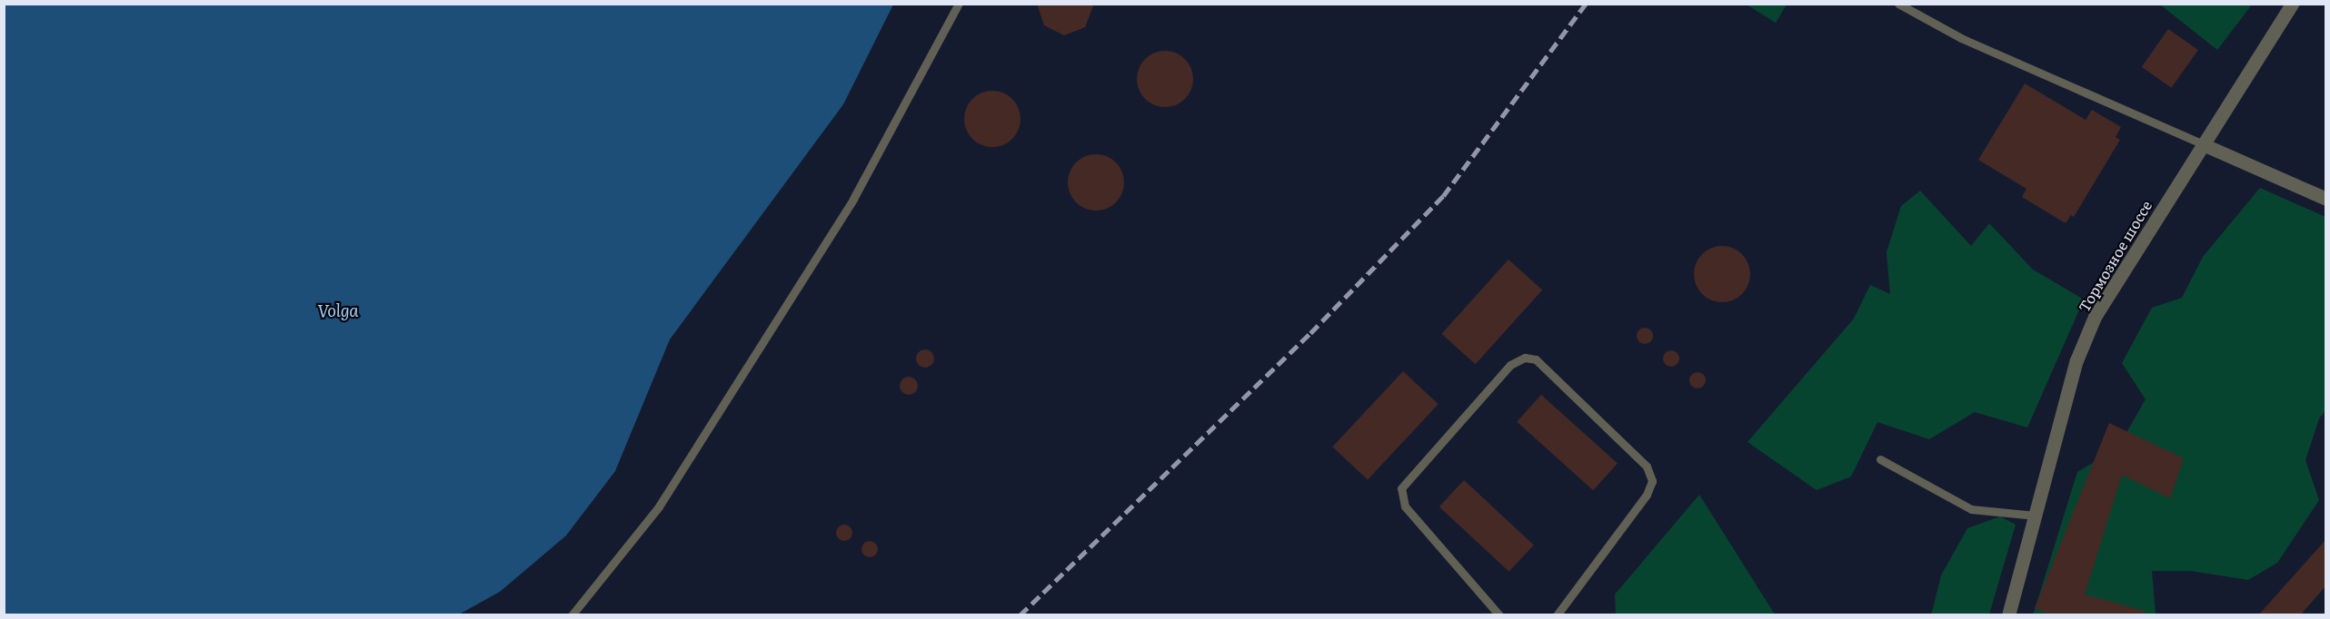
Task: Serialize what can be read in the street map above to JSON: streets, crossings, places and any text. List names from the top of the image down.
{
  "streets": {
    "street": ["Тормозное шоссе"]
  },
  "water": ["Volga"]
}
